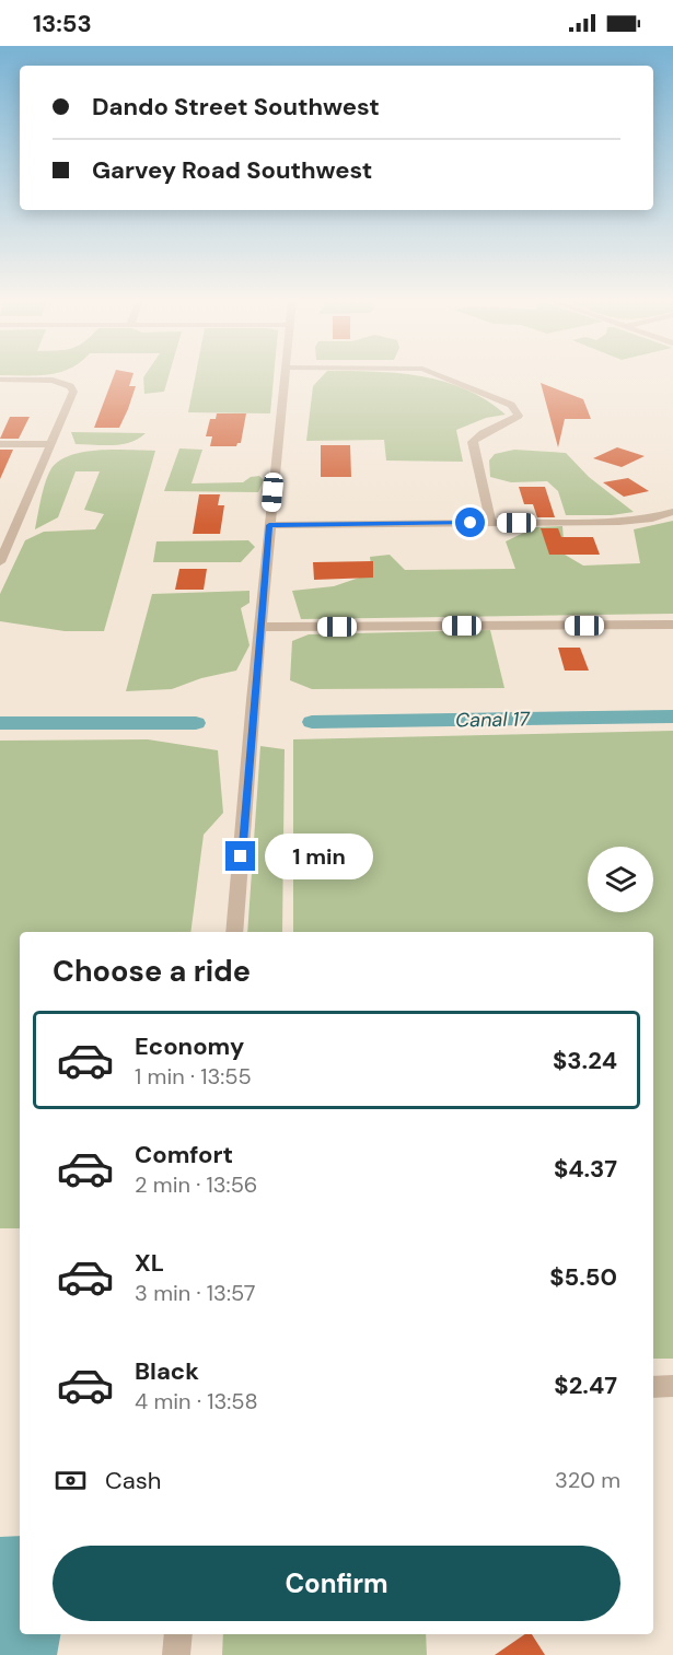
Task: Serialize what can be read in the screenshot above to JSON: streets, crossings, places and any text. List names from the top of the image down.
{
  "water": ["Canal 17"],
  "page": {
    "status": "13:53",
    "banner": ["Dando Street Southwest", "Garvey Road Southwest"],
    "bubble": "1 min",
    "heading": "Choose a ride",
    "list": [
      {
        "name": "Economy",
        "note": "1 min · 13:55",
        "value": "$3.24"
      },
      {
        "name": "Comfort",
        "note": "2 min · 13:56",
        "value": "$4.37"
      },
      {
        "name": "XL",
        "note": "3 min · 13:57",
        "value": "$5.50"
      },
      {
        "name": "Black",
        "note": "4 min · 13:58",
        "value": "$2.47"
      }
    ],
    "pay": ["Cash", "320 m"],
    "buttons": "Confirm"
  }
}
